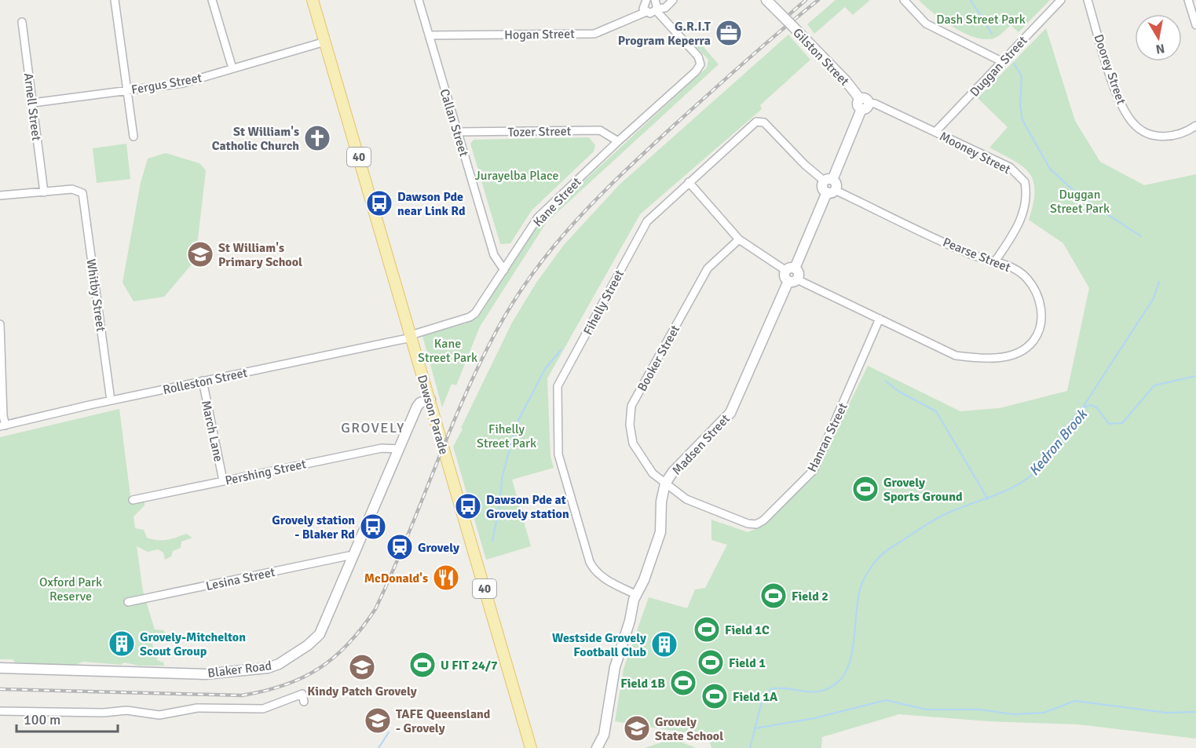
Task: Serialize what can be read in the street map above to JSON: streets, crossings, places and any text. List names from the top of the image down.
{
  "streets": {
    "main road": ["40", "Dawson Parade"],
    "street": [
      "Hogan Street",
      "Gilston Street",
      "Duggan Street",
      "Doorey Street",
      "Fergus Street",
      "Arnell Street",
      "Callan Street",
      "Tozer Street",
      "Mooney Street",
      "Kane Street",
      "Pearse Street",
      "Whitby Street",
      "Fihelly Street",
      "Booker Street",
      "Rolleston Street",
      "March Lane",
      "Hanran Street",
      "Madsen Street",
      "Pershing Street",
      "Lesina Street",
      "Blaker Road"
    ]
  },
  "crossings": [
    ["Hogan Street", "Callan Street"],
    ["Hogan Street", "Kane Street"],
    ["Gilston Street", "Mooney Street"],
    ["Duggan Street", "Mooney Street"],
    ["Fergus Street", "Arnell Street"],
    ["Fergus Street", "Dawson Parade"],
    ["Arnell Street", "Whitby Street"],
    ["Callan Street", "Tozer Street"],
    ["Callan Street", "Kane Street"],
    ["Tozer Street", "Kane Street"],
    ["Mooney Street", "Pearse Street"],
    ["Kane Street", "Rolleston Street"],
    ["Kane Street", "Dawson Parade"],
    ["Pearse Street", "Hanran Street"],
    ["Pearse Street", "Madsen Street"],
    ["Whitby Street", "Rolleston Street"],
    ["Fihelly Street", "Madsen Street"],
    ["Booker Street", "Hanran Street"],
    ["Booker Street", "Madsen Street"],
    ["Rolleston Street", "Dawson Parade"],
    ["Rolleston Street", "March Lane"],
    ["Dawson Parade", "Blaker Road"],
    ["March Lane", "Pershing Street"],
    ["Hanran Street", "Madsen Street"],
    ["Pershing Street", "Blaker Road"],
    ["Lesina Street", "Blaker Road"]
  ],
  "districts": ["GROVELY"],
  "water": ["Kedron Brook"],
  "parks": [
    "Dash Street Park",
    "Jurayelba Place",
    "Duggan Street Park",
    "Kane Street Park",
    "Fihelly Street Park",
    "Oxford Park Reserve"
  ],
  "places": {
    "office": ["G.R.I.T Program Keperra"],
    "church": ["St William's Catholic Church"],
    "bus stop": ["Dawson Pde near Link Rd", "Dawson Pde at Grovely station", "Grovely station - Blaker Rd"],
    "school or university": [
      "St William's Primary School",
      "Kindy Patch Grovely",
      "TAFE Queensland - Grovely",
      "Grovely State School"
    ],
    "sports": [
      "Grovely Sports Ground",
      "Field 2",
      "Field 1C",
      "Field 1",
      "U FIT 24/7",
      "Field 1B",
      "Field 1A"
    ],
    "station": ["Grovely"],
    "restaurant": ["McDonald's"],
    "building": ["Grovely-Mitchelton Scout Group", "Westside Grovely Football Club"]
  },
  "scale_bar": "100 m",
  "north": "bottom"
}
